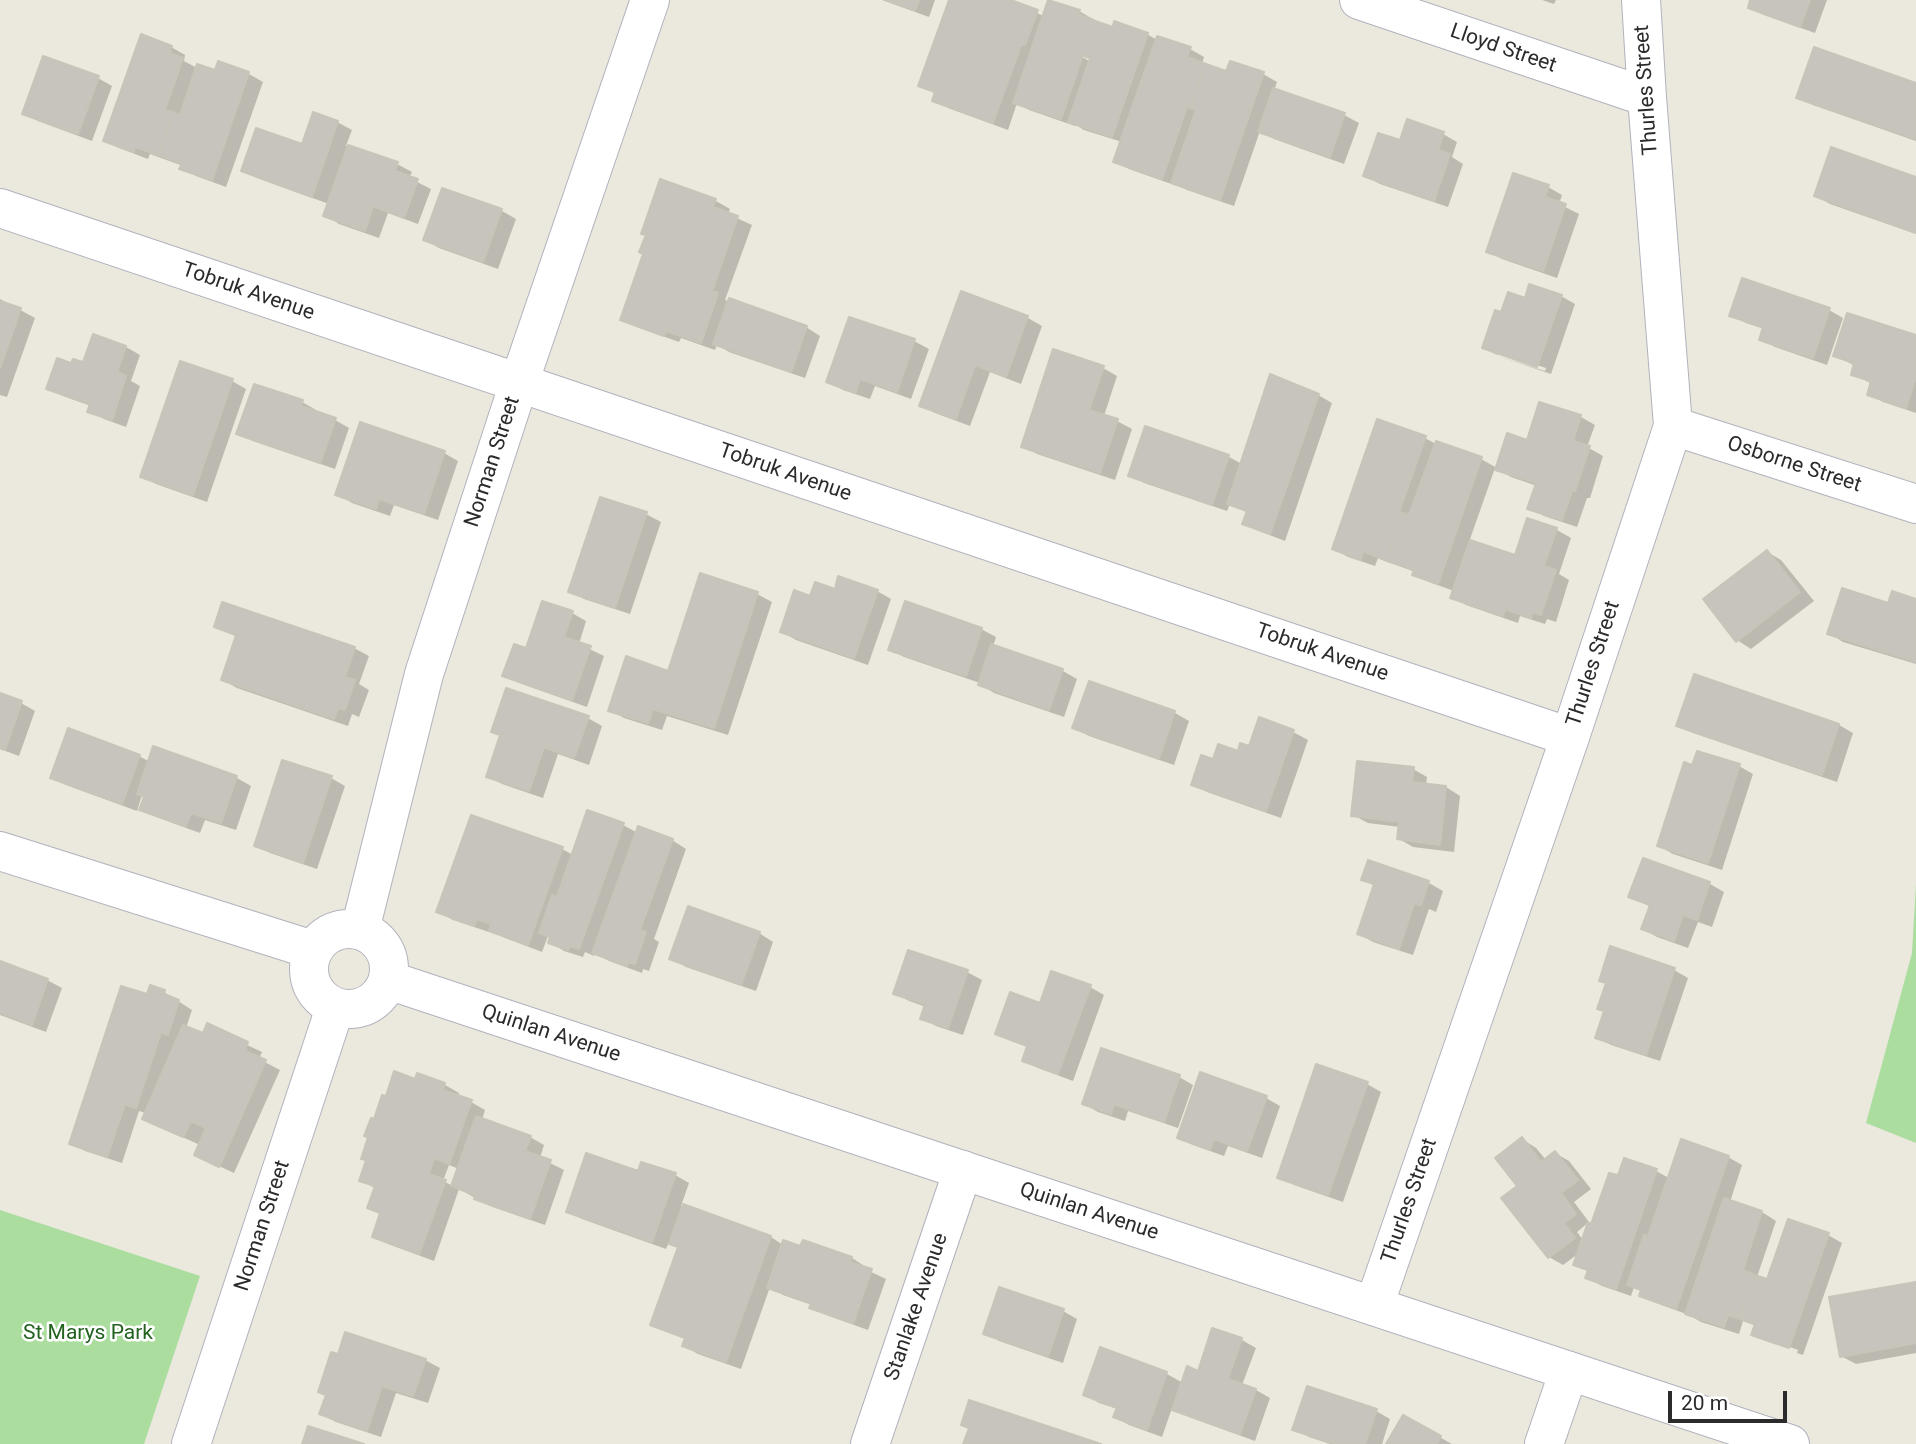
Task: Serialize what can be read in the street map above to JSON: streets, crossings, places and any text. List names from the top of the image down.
{
  "streets": {
    "street": [
      "Lloyd Street",
      "Thurles Street",
      "Tobruk Avenue",
      "Norman Street",
      "Osborne Street",
      "Quinlan Avenue",
      "Stanlake Avenue"
    ]
  },
  "crossings": [
    ["Lloyd Street", "Thurles Street"],
    ["Thurles Street", "Tobruk Avenue"],
    ["Thurles Street", "Osborne Street"],
    ["Thurles Street", "Quinlan Avenue"],
    ["Tobruk Avenue", "Norman Street"],
    ["Norman Street", "Quinlan Avenue"],
    ["Quinlan Avenue", "Stanlake Avenue"]
  ],
  "parks": ["St Marys Park"],
  "scale_bar": "20 m"
}
